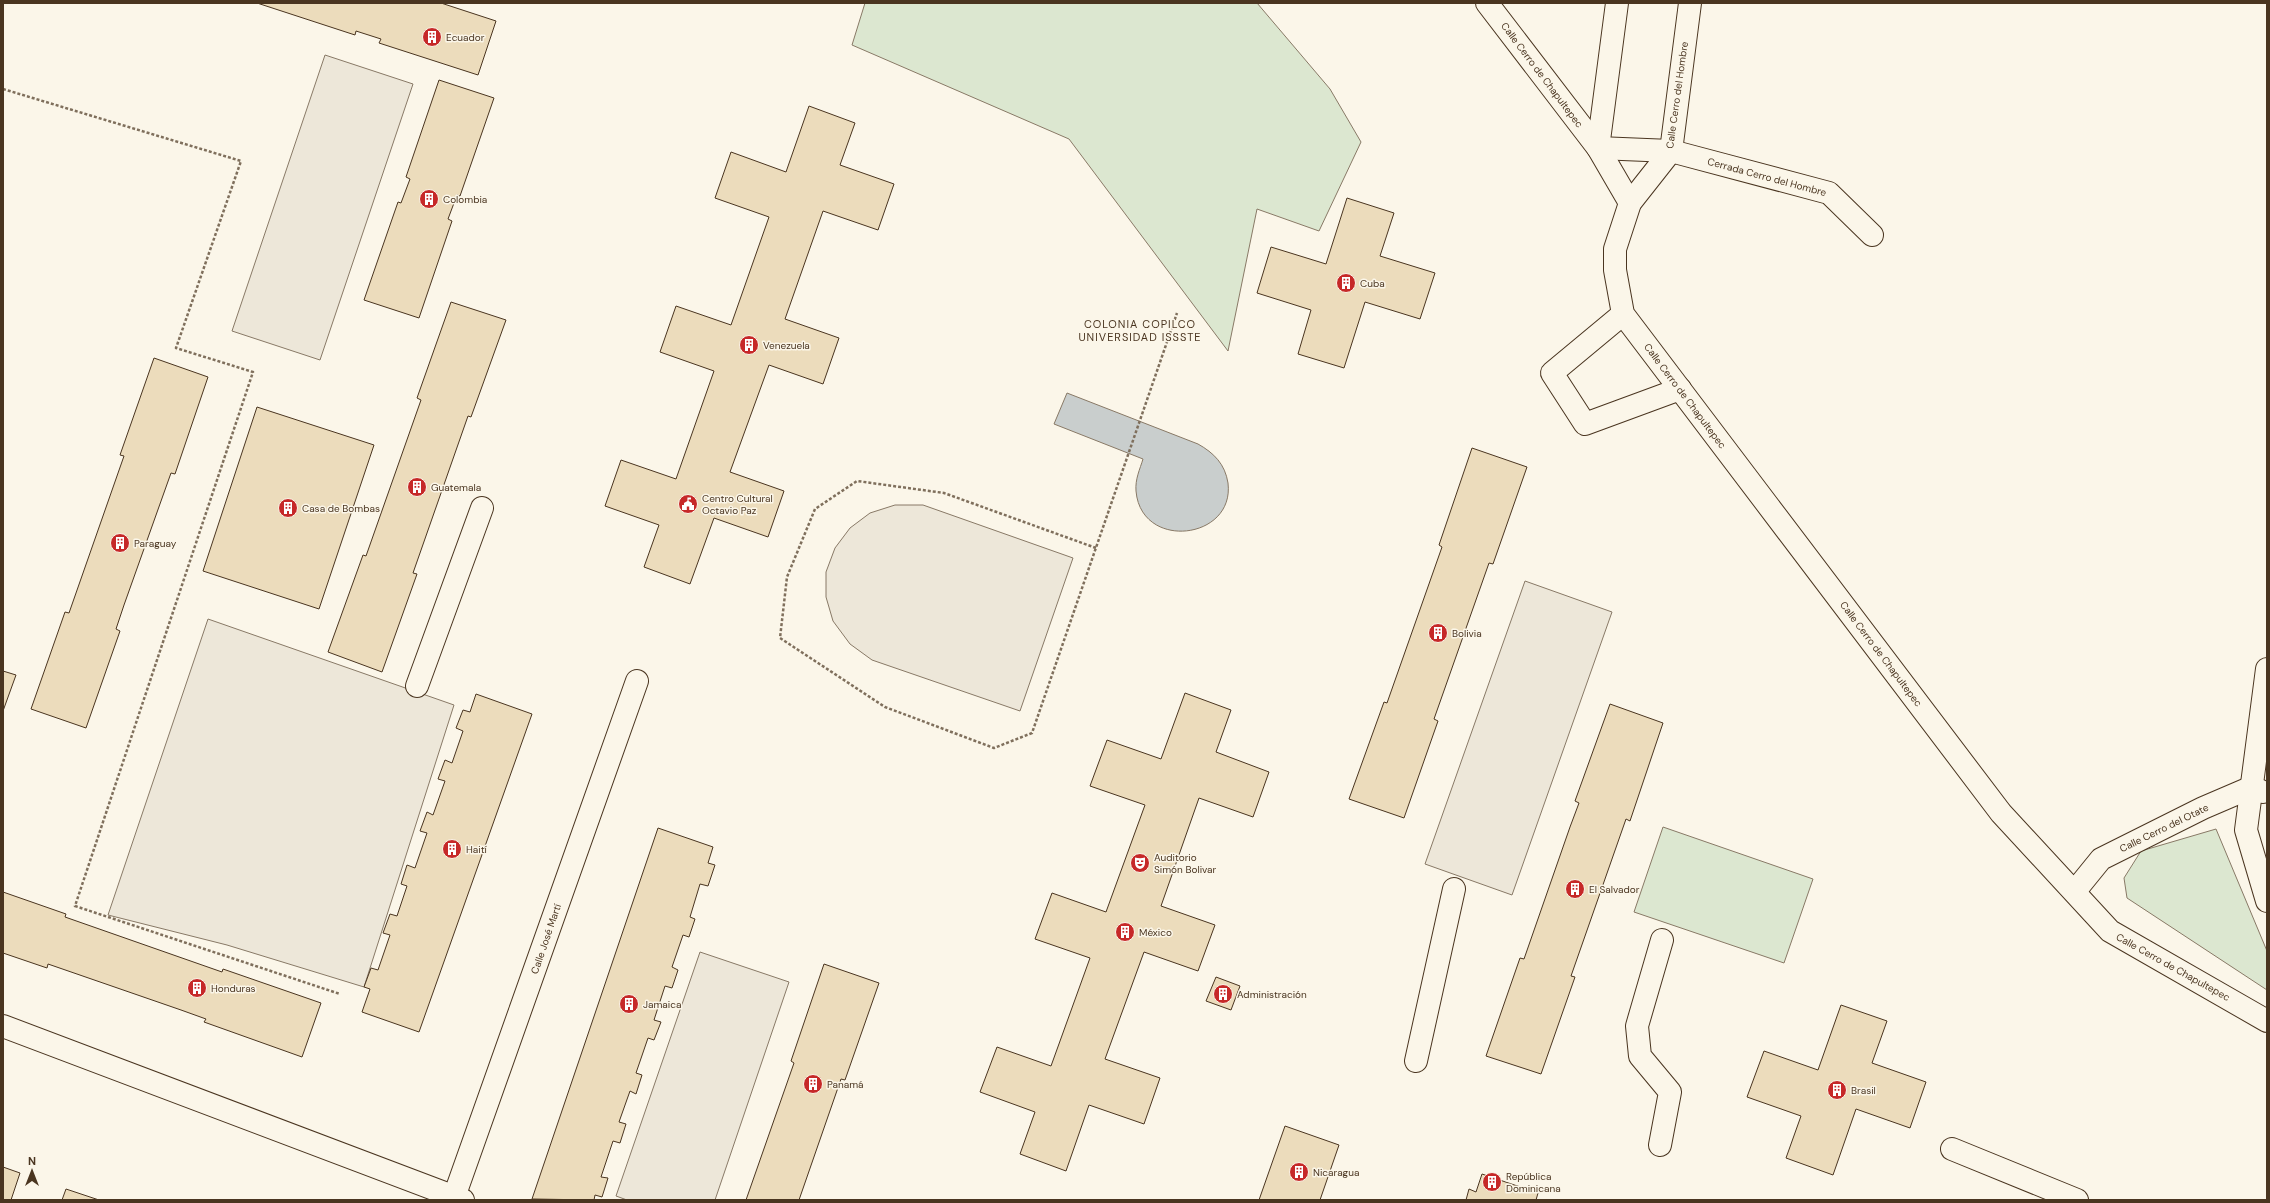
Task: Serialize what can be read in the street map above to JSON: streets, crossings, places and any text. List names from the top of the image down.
{
  "streets": {
    "street": [
      "Calle Cerro de Chapultepec",
      "Calle Cerro del Hombre",
      "Cerrada Cerro del Hombre",
      "Calle Cerro del Otate",
      "Calle José Martí"
    ]
  },
  "crossings": [
    ["Calle Cerro de Chapultepec", "Calle Cerro del Hombre"],
    ["Calle Cerro de Chapultepec", "Cerrada Cerro del Hombre"],
    ["Calle Cerro de Chapultepec", "Calle Cerro del Otate"],
    ["Calle Cerro del Hombre", "Cerrada Cerro del Hombre"]
  ],
  "districts": ["COLONIA COPILCO UNIVERSIDAD ISSSTE"],
  "places": {
    "building": [
      "Ecuador",
      "Colombia",
      "Cuba",
      "Venezuela",
      "Guatemala",
      "Casa de Bombas",
      "Paraguay",
      "Bolivia",
      "Haití",
      "El Salvador",
      "México",
      "Honduras",
      "Administración",
      "Jamaica",
      "Panamá",
      "Brasil",
      "Nicaragua",
      "República Dominicana"
    ],
    "public building": ["Centro Cultural Octavio Paz"],
    "theatre": ["Auditorio Simón Bolivar"]
  },
  "north": "top"
}
